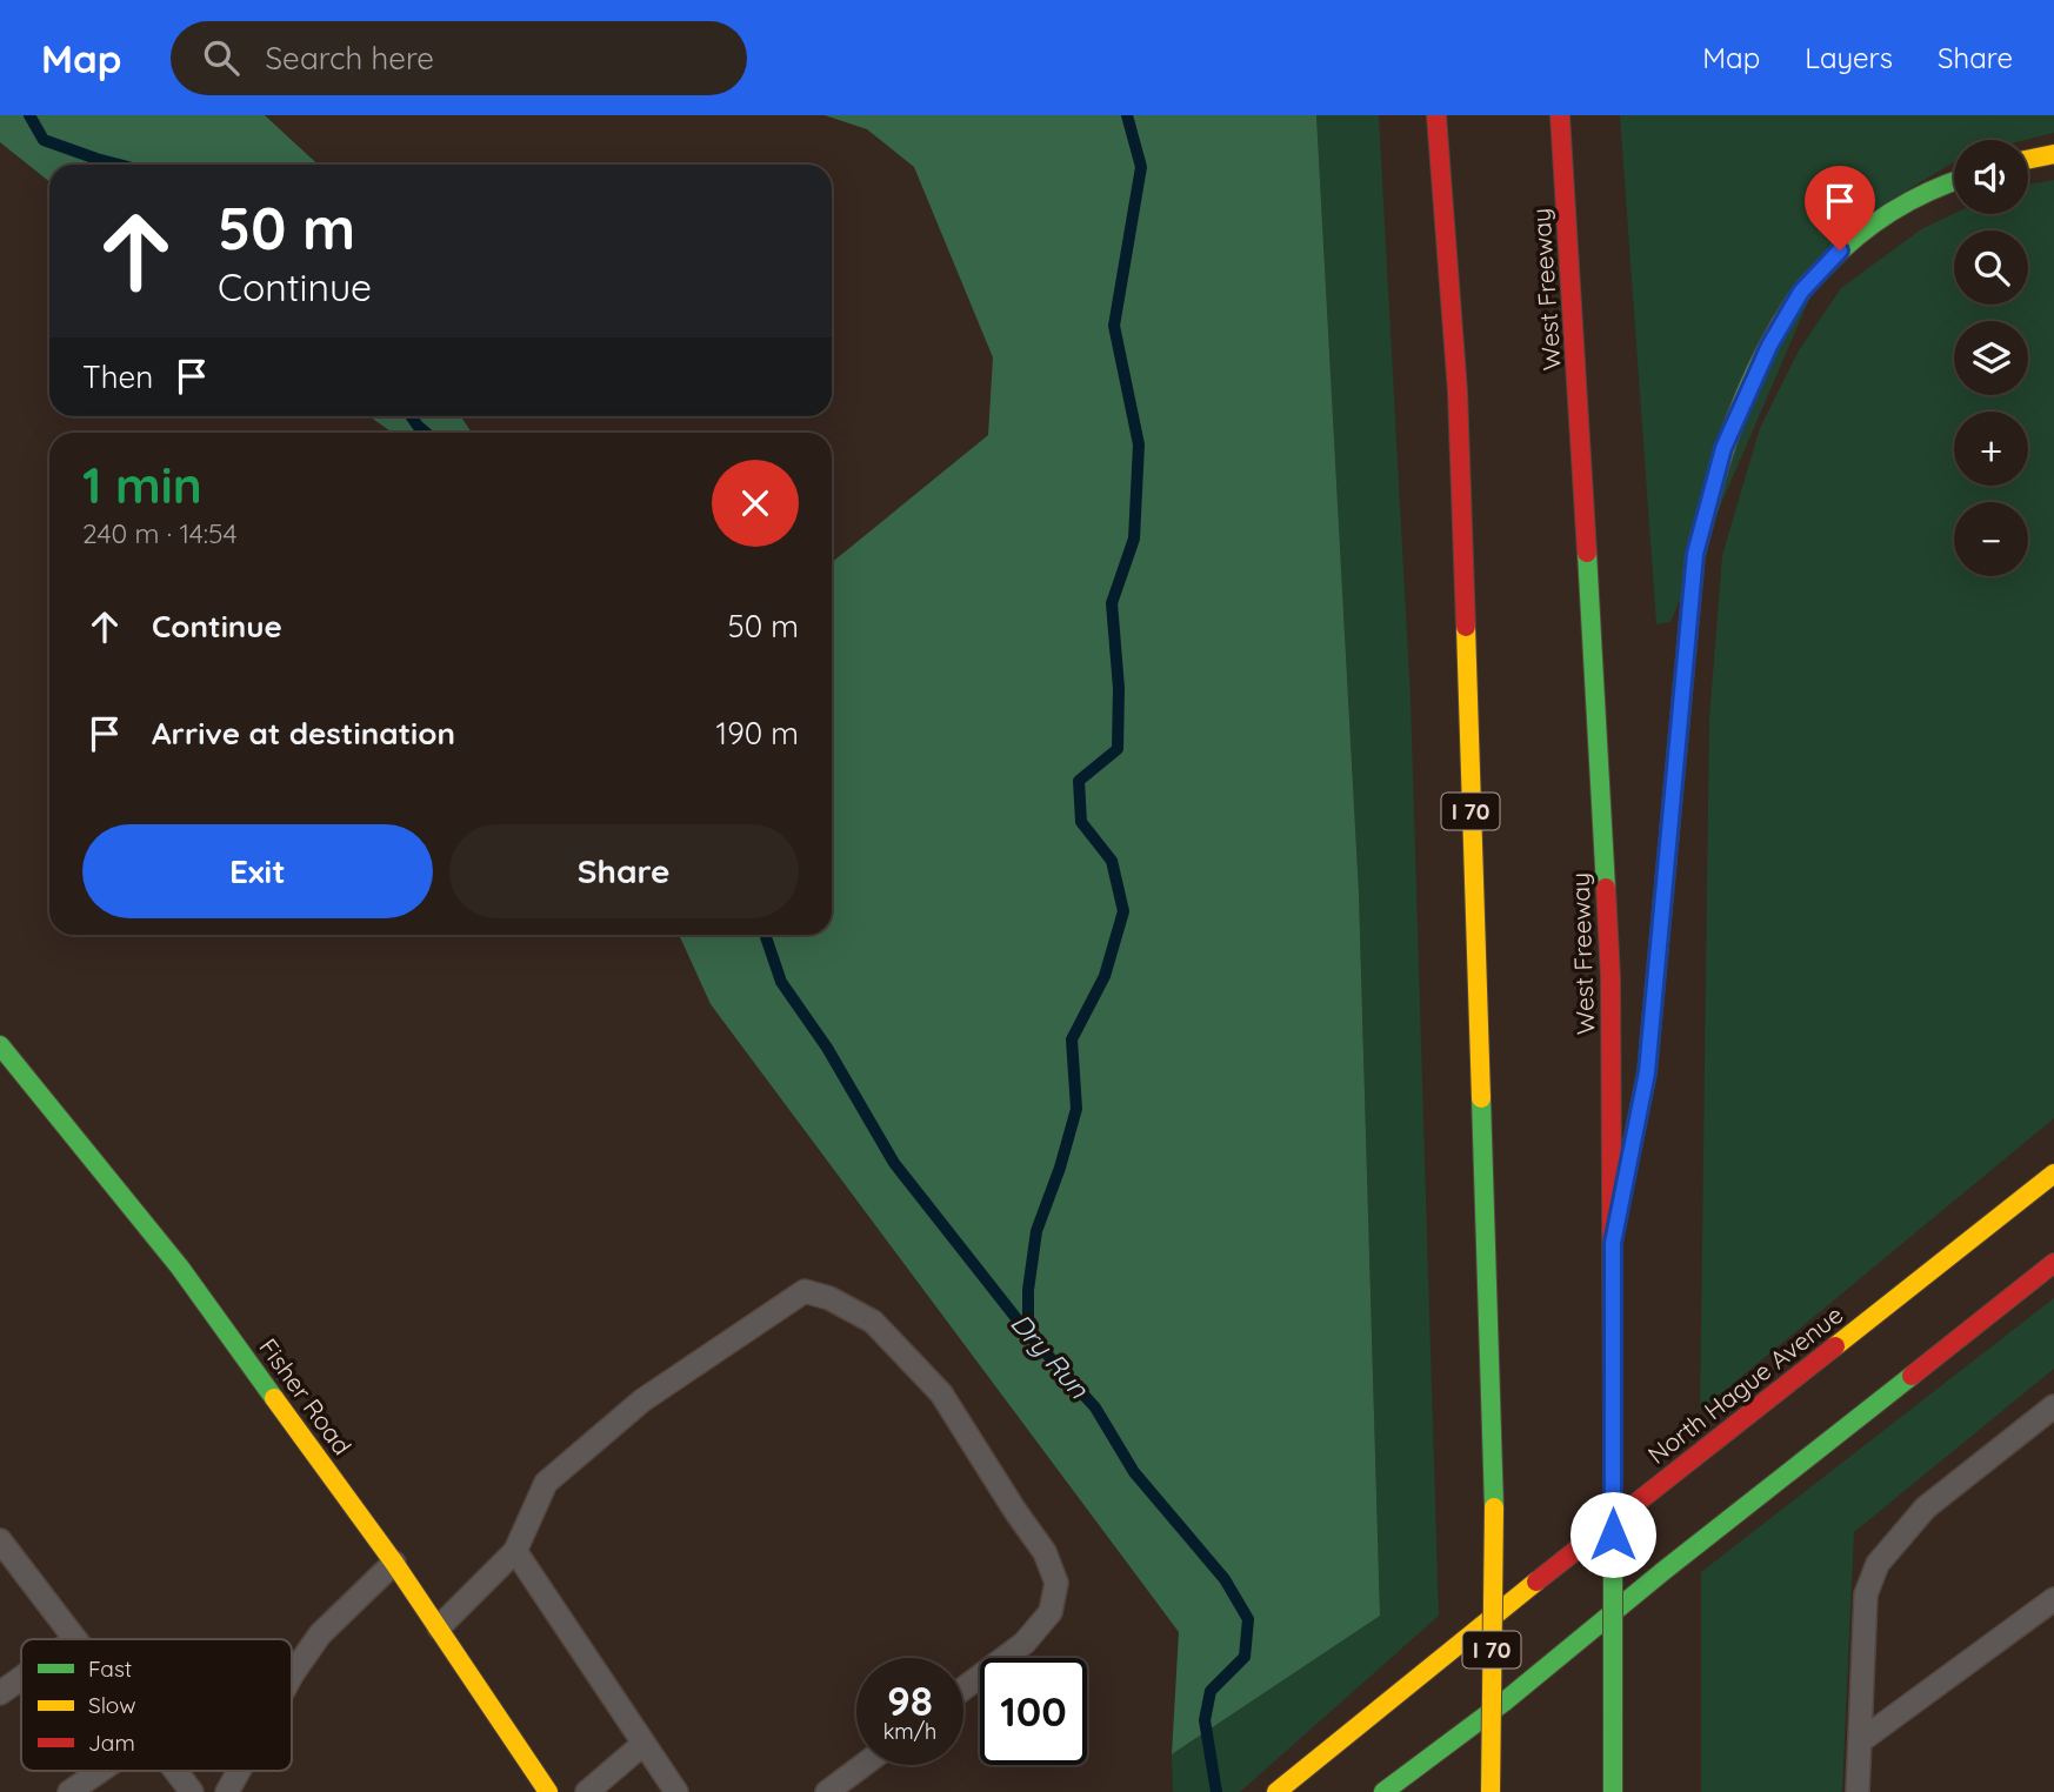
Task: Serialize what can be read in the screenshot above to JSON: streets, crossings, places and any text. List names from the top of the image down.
{
  "streets": {
    "main road": [
      "West Freeway",
      "I 70",
      "North Hague Avenue",
      "Fisher Road"
    ]
  },
  "water": ["Dry Run"],
  "legend": ["Fast", "Slow", "Jam"],
  "page": {
    "header": "Map",
    "search": "Search here",
    "nav": ["Map", "Layers", "Share"],
    "map_buttons": ["+", "−"],
    "turn": ["50 m", "Continue"],
    "then": "Then",
    "heading": ["1 min", "240 m · 14:54"],
    "list": [
      {
        "name": "Continue",
        "value": "50 m"
      },
      {
        "name": "Arrive at destination",
        "value": "190 m"
      }
    ],
    "buttons": ["Exit", "Share"],
    "speed": "98 km/h",
    "limit": "100"
  }
}
